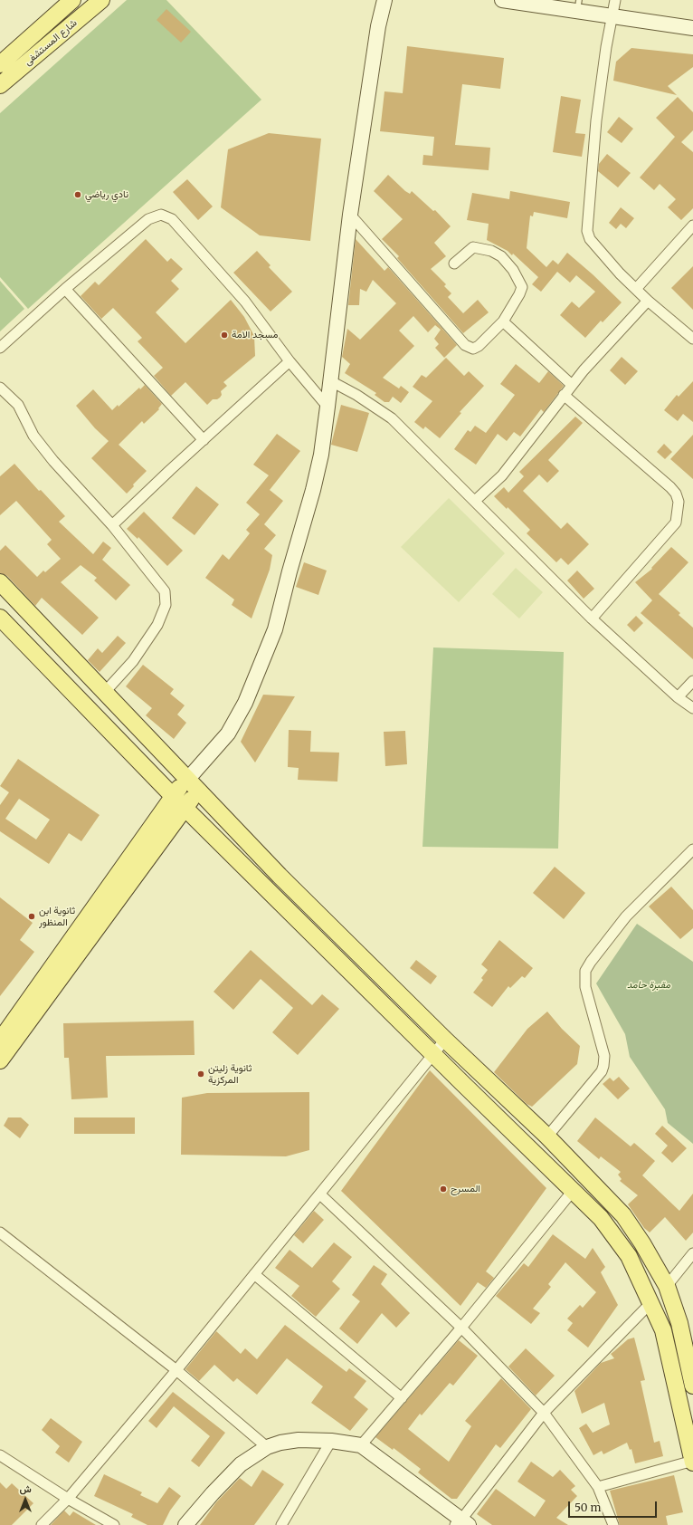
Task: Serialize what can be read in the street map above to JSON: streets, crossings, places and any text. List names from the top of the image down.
{
  "streets": {
    "main road": ["شارع المستشفى"]
  },
  "parks": ["مقبرة حامد"],
  "places": [
    "نادي رياضي",
    "مسجد الامة",
    "ثانوية ابن المنظور",
    "ثانوية زليتن المركزية",
    "المسرح"
  ],
  "scale_bar": "50 m",
  "north": "top"
}
